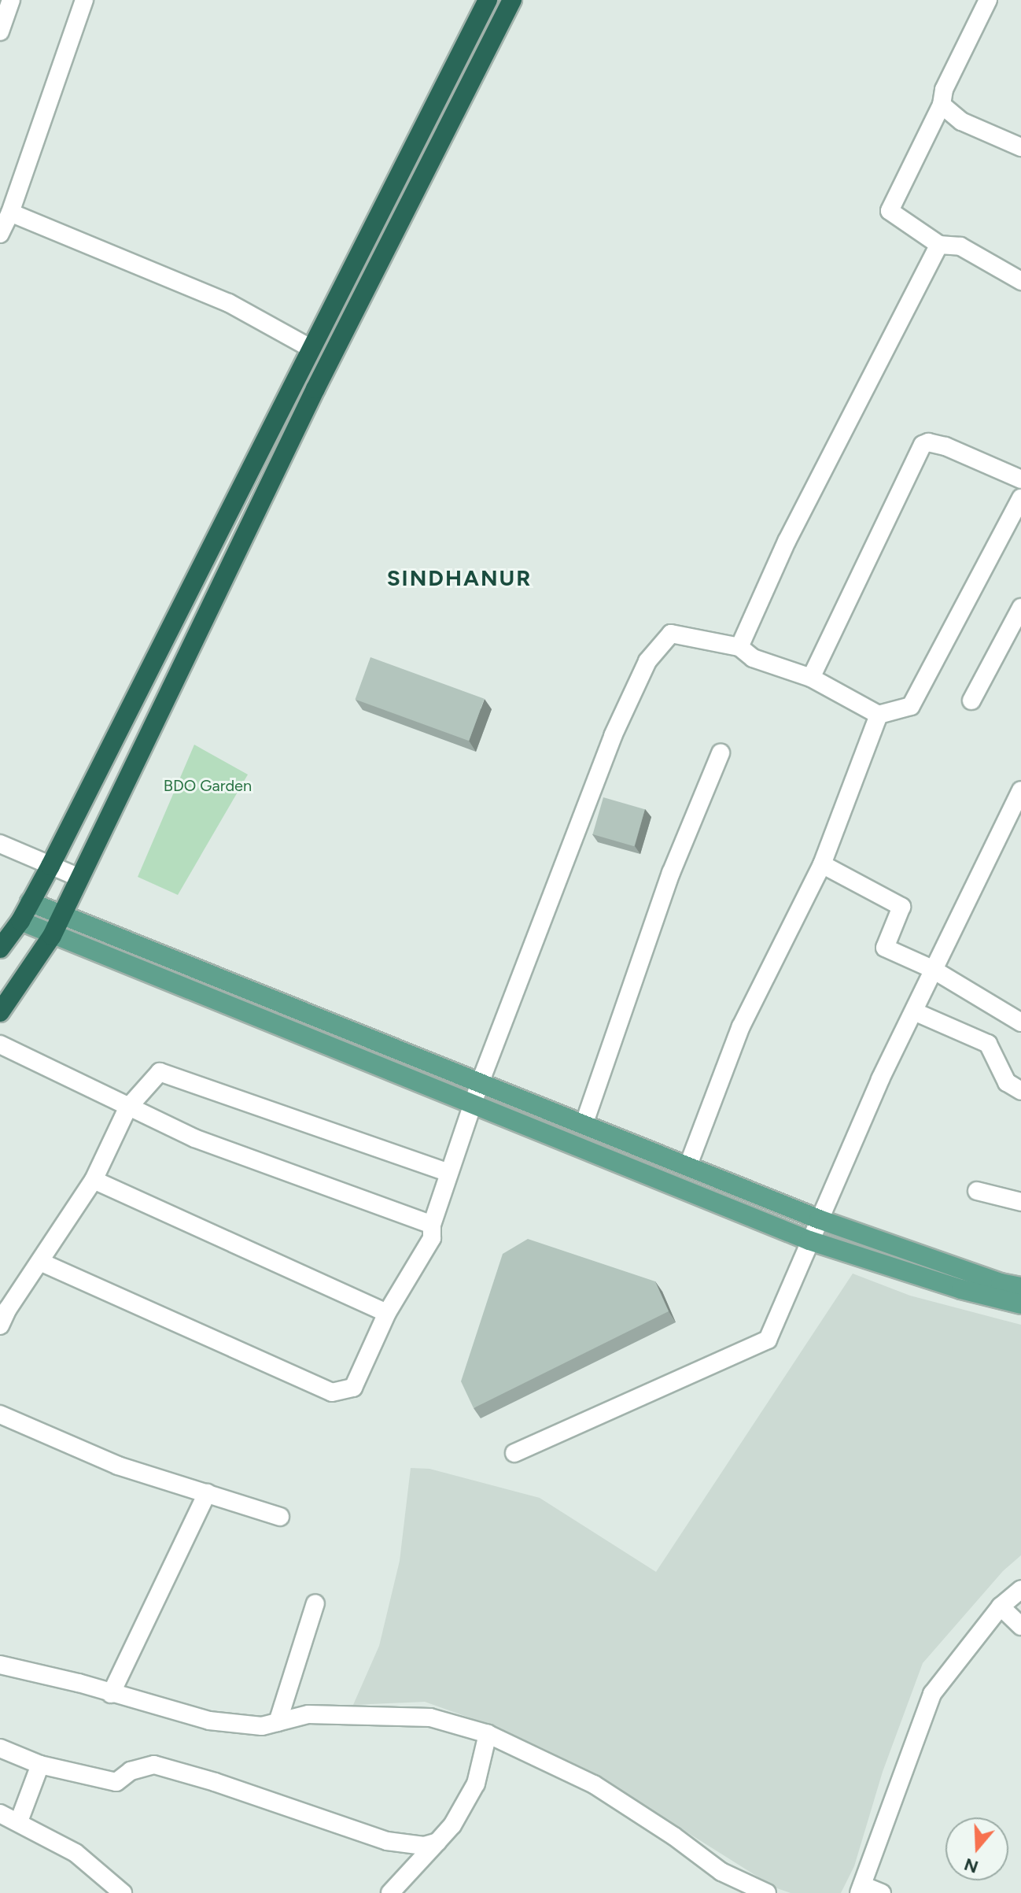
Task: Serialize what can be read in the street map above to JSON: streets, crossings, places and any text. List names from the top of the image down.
{
  "districts": ["SINDHANUR"],
  "parks": ["BDO Garden"],
  "north": "bottom"
}
